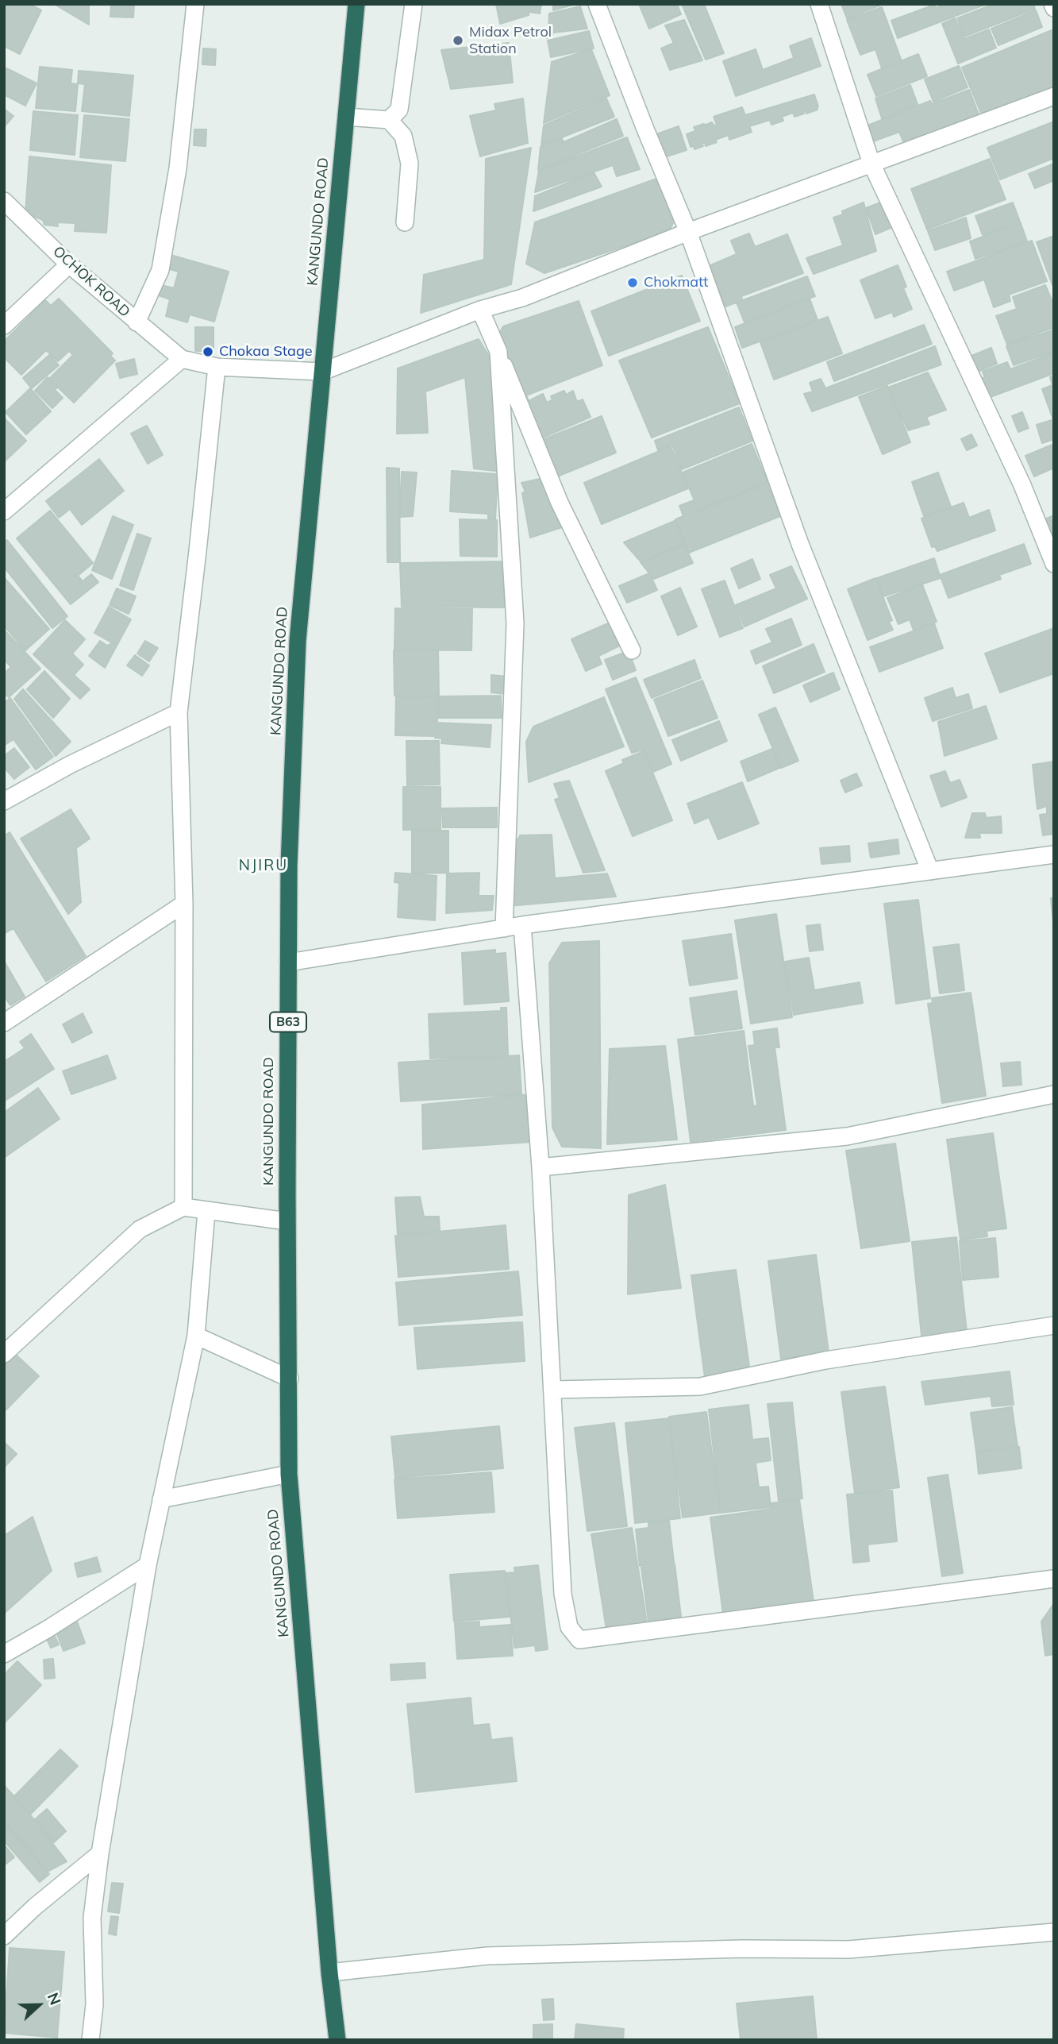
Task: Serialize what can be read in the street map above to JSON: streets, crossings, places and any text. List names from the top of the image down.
{
  "streets": {
    "highway": ["KANGUNDO ROAD", "B63"],
    "street": ["OCHOK ROAD"]
  },
  "districts": ["NJIRU"],
  "places": ["Midax Petrol Station", "Chokmatt", "Chokaa Stage"],
  "north": "right"
}
